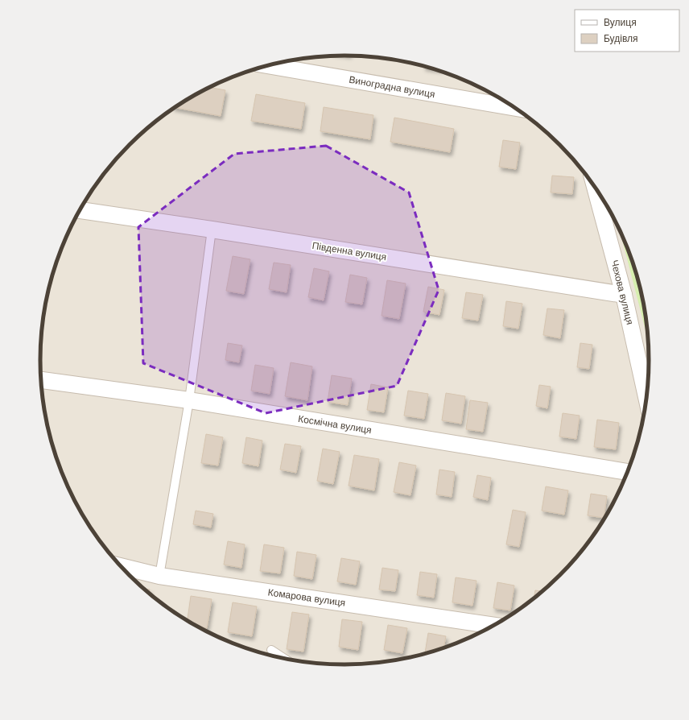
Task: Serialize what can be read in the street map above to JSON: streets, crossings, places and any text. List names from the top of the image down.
{
  "streets": {
    "street": [
      "Виноградна вулиця",
      "Південна вулиця",
      "Чехова вулиця",
      "Космічна вулиця",
      "Комарова вулиця"
    ]
  },
  "crossings": [
    ["Південна вулиця", "Чехова вулиця"]
  ],
  "legend": ["Вулиця", "Будівля"]
}
